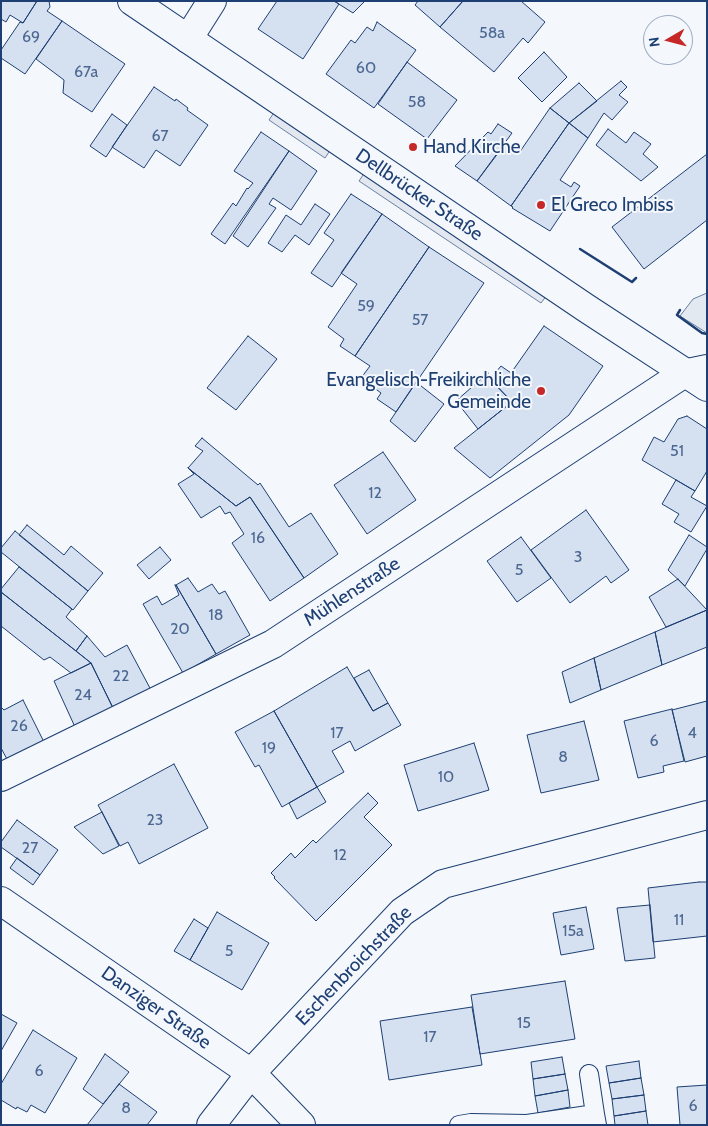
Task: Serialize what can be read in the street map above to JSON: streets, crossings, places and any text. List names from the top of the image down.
{
  "streets": {
    "street": [
      "Dellbrücker Straße",
      "Mühlenstraße",
      "Eschenbroichstraße",
      "Danziger Straße"
    ]
  },
  "crossings": [
    ["Dellbrücker Straße", "Mühlenstraße"],
    ["Eschenbroichstraße", "Danziger Straße"]
  ],
  "places": ["Hand Kirche", "El Greco Imbiss", "Evangelisch-Freikirchliche Gemeinde"],
  "house_numbers": [
    "58a",
    "69",
    "60",
    "67a",
    "58",
    "67",
    "59",
    "57",
    "51",
    "12",
    "16",
    "3",
    "5",
    "18",
    "20",
    "22",
    "24",
    "26",
    "17",
    "4",
    "6",
    "19",
    "8",
    "10",
    "23",
    "27",
    "12",
    "11",
    "15a",
    "5",
    "15",
    "17",
    "6",
    "6",
    "8"
  ],
  "north": "left"
}
